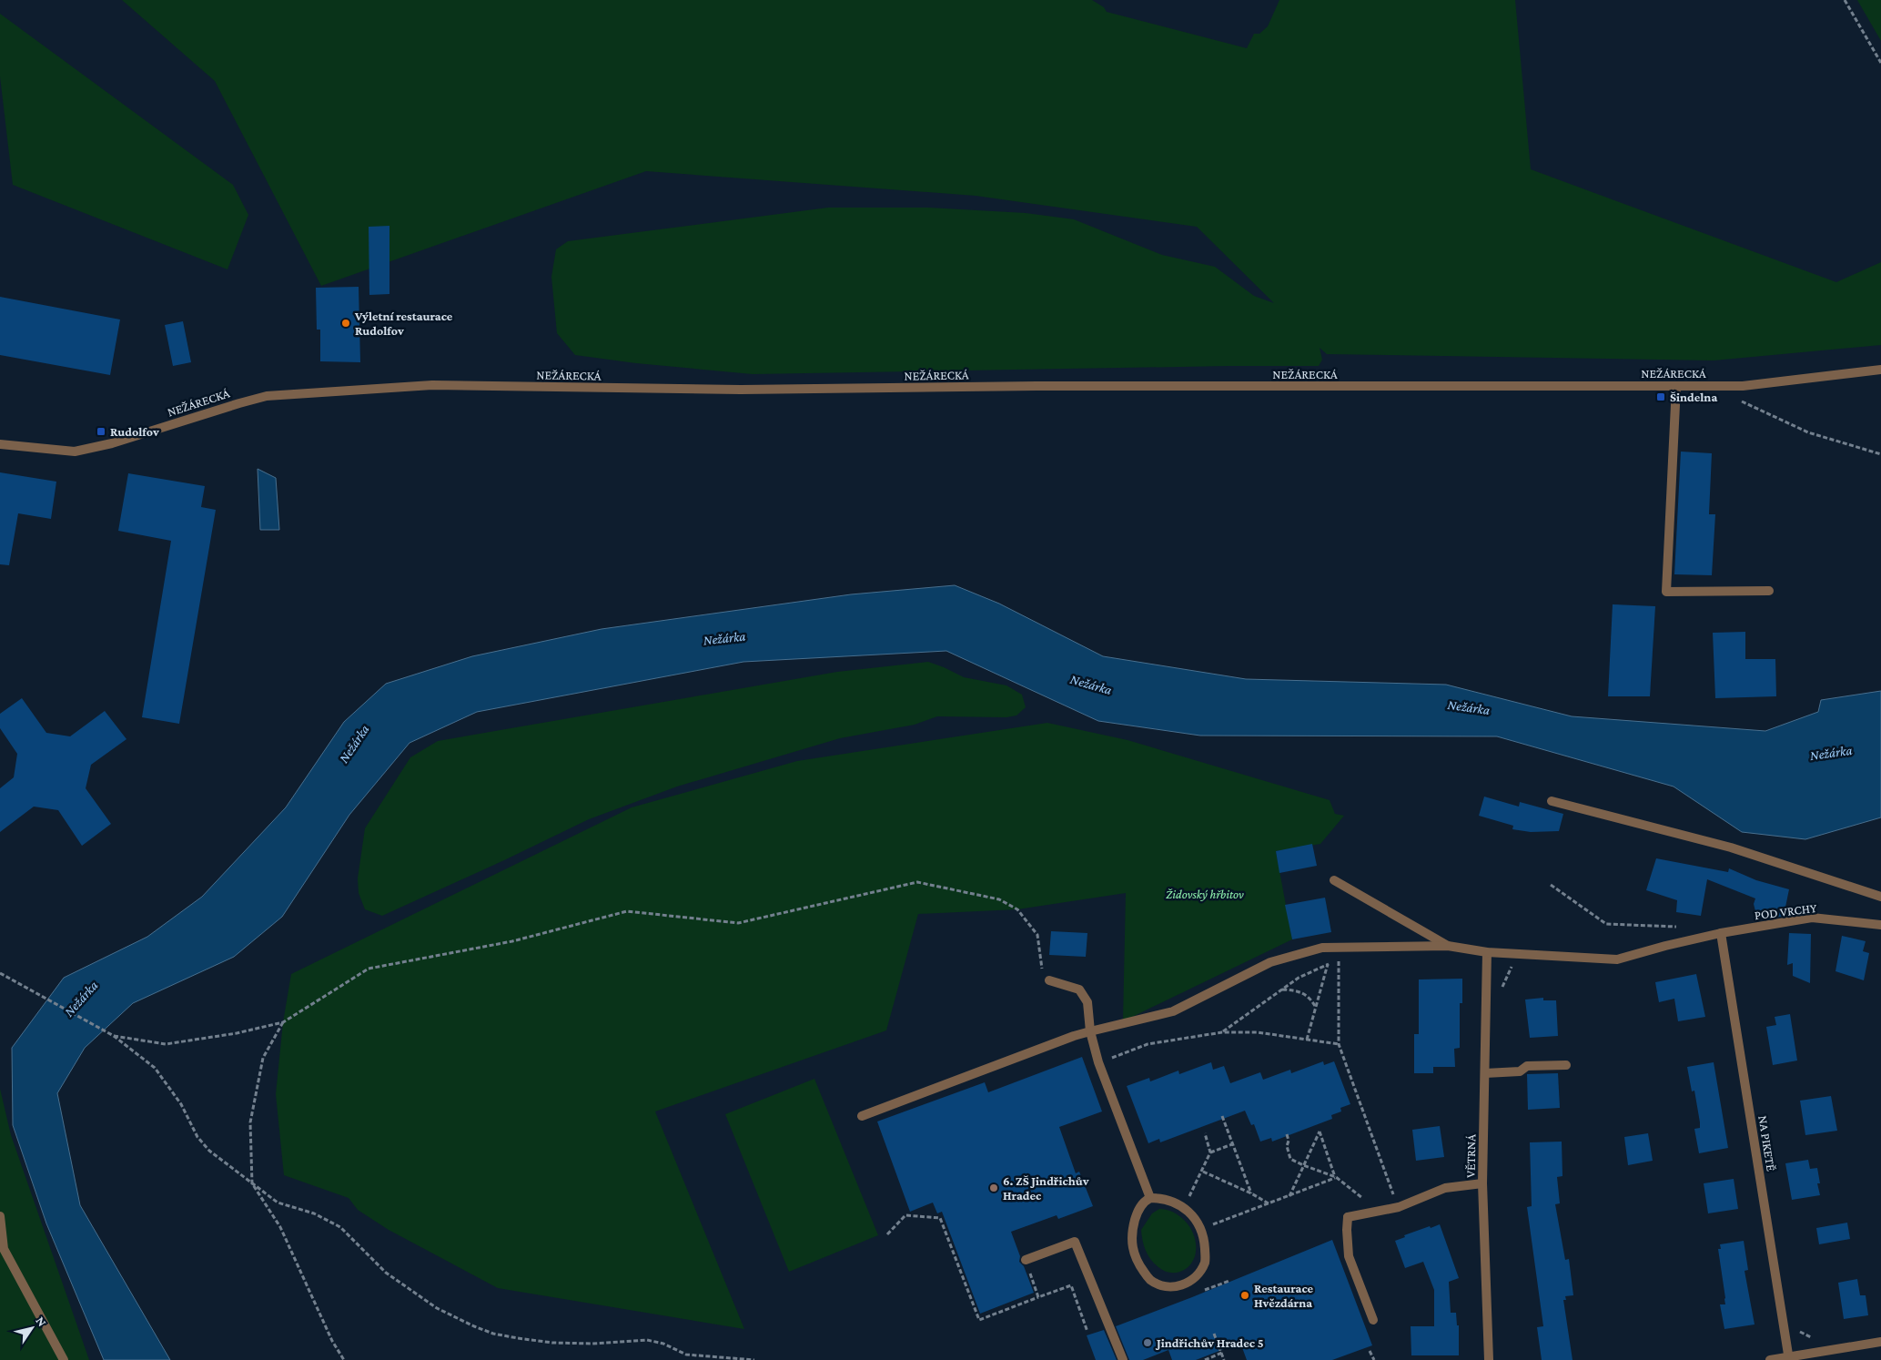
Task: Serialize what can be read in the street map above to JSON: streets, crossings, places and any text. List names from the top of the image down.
{
  "streets": {
    "street": [
      "NEŽÁRECKÁ",
      "POD VRCHY",
      "NA PIKETĚ",
      "VĚTRNÁ"
    ]
  },
  "crossings": [
    ["POD VRCHY", "NA PIKETĚ"],
    ["POD VRCHY", "VĚTRNÁ"]
  ],
  "water": ["Nežárka"],
  "parks": ["Židovský hřbitov"],
  "places": {
    "other": [
      "Výletní restaurace Rudolfov",
      "6. ZŠ Jindřichův Hradec",
      "Restaurace Hvězdárna",
      "Jindřichův Hradec 5"
    ],
    "transit": ["Šindelna", "Rudolfov"]
  },
  "north": "top right"
}
